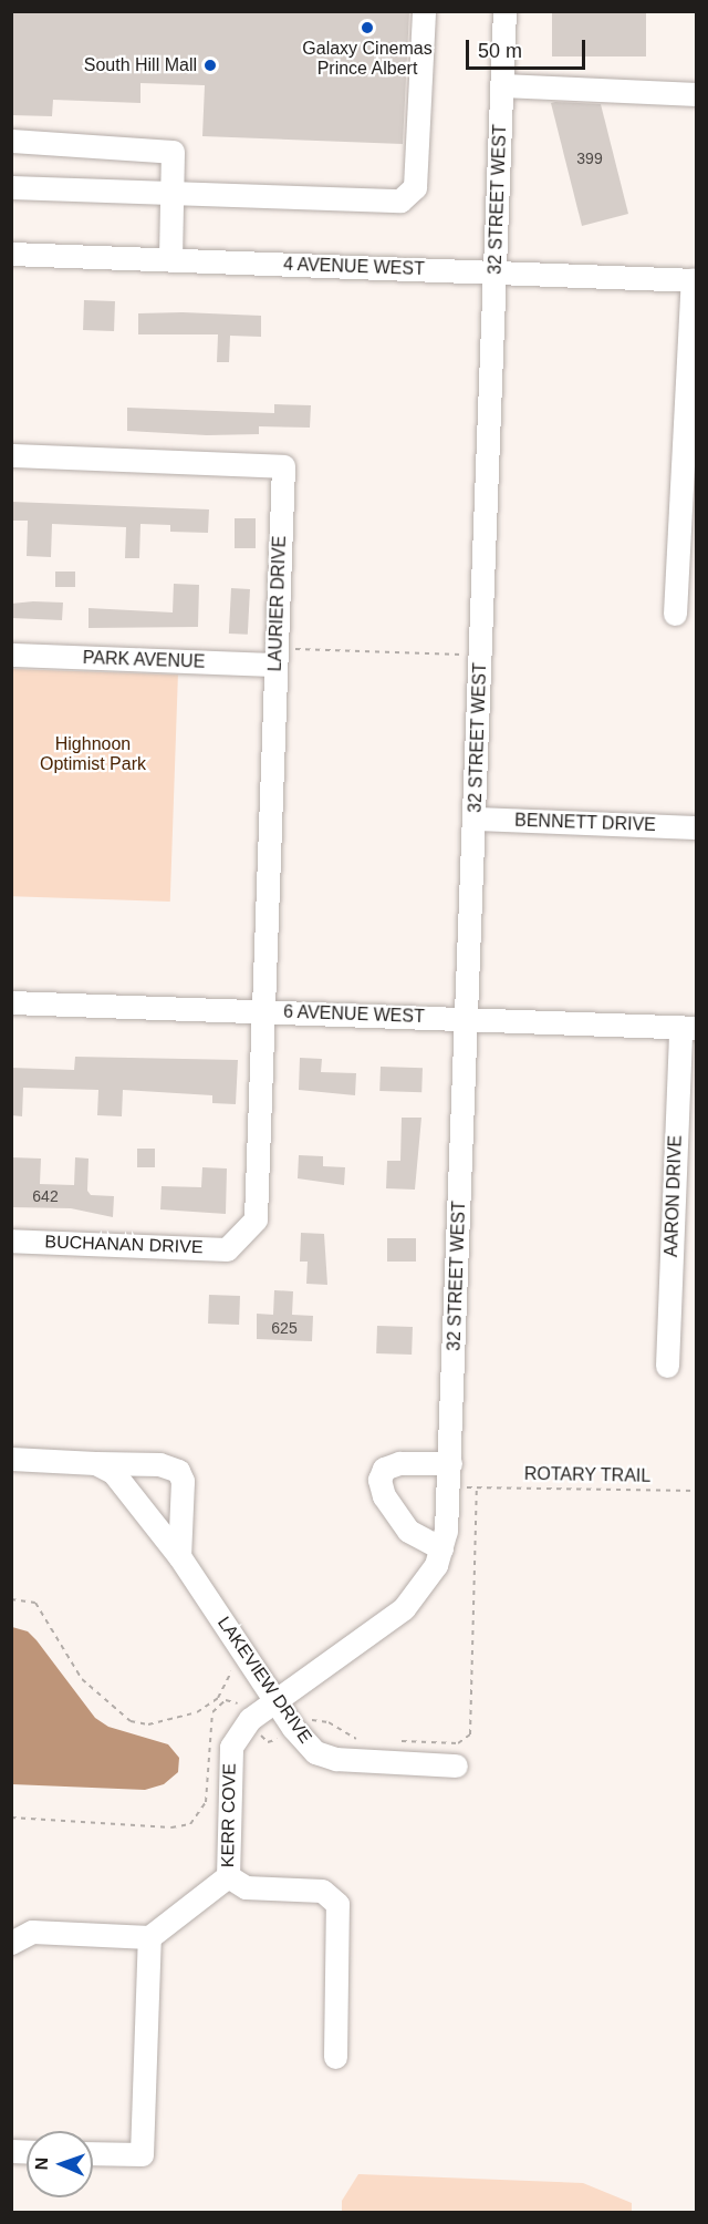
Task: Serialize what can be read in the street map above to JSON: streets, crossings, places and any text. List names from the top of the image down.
{
  "streets": {
    "street": [
      "32 STREET WEST",
      "4 AVENUE WEST",
      "LAURIER DRIVE",
      "PARK AVENUE",
      "BENNETT DRIVE",
      "6 AVENUE WEST",
      "AARON DRIVE",
      "BUCHANAN DRIVE",
      "LAKEVIEW DRIVE",
      "KERR COVE"
    ],
    "path": ["ROTARY TRAIL"]
  },
  "crossings": [
    ["32 STREET WEST", "4 AVENUE WEST"],
    ["32 STREET WEST", "BENNETT DRIVE"],
    ["32 STREET WEST", "6 AVENUE WEST"],
    ["32 STREET WEST", "LAKEVIEW DRIVE"],
    ["32 STREET WEST", "KERR COVE"],
    ["LAURIER DRIVE", "PARK AVENUE"],
    ["LAURIER DRIVE", "6 AVENUE WEST"],
    ["LAURIER DRIVE", "BUCHANAN DRIVE"],
    ["6 AVENUE WEST", "AARON DRIVE"],
    ["6 AVENUE WEST", "BUCHANAN DRIVE"],
    ["LAKEVIEW DRIVE", "KERR COVE"]
  ],
  "parks": ["Highnoon Optimist Park"],
  "places": ["Galaxy Cinemas Prince Albert", "South Hill Mall"],
  "house_numbers": ["399", "642", "625"],
  "scale_bar": "50 m",
  "north": "left"
}
